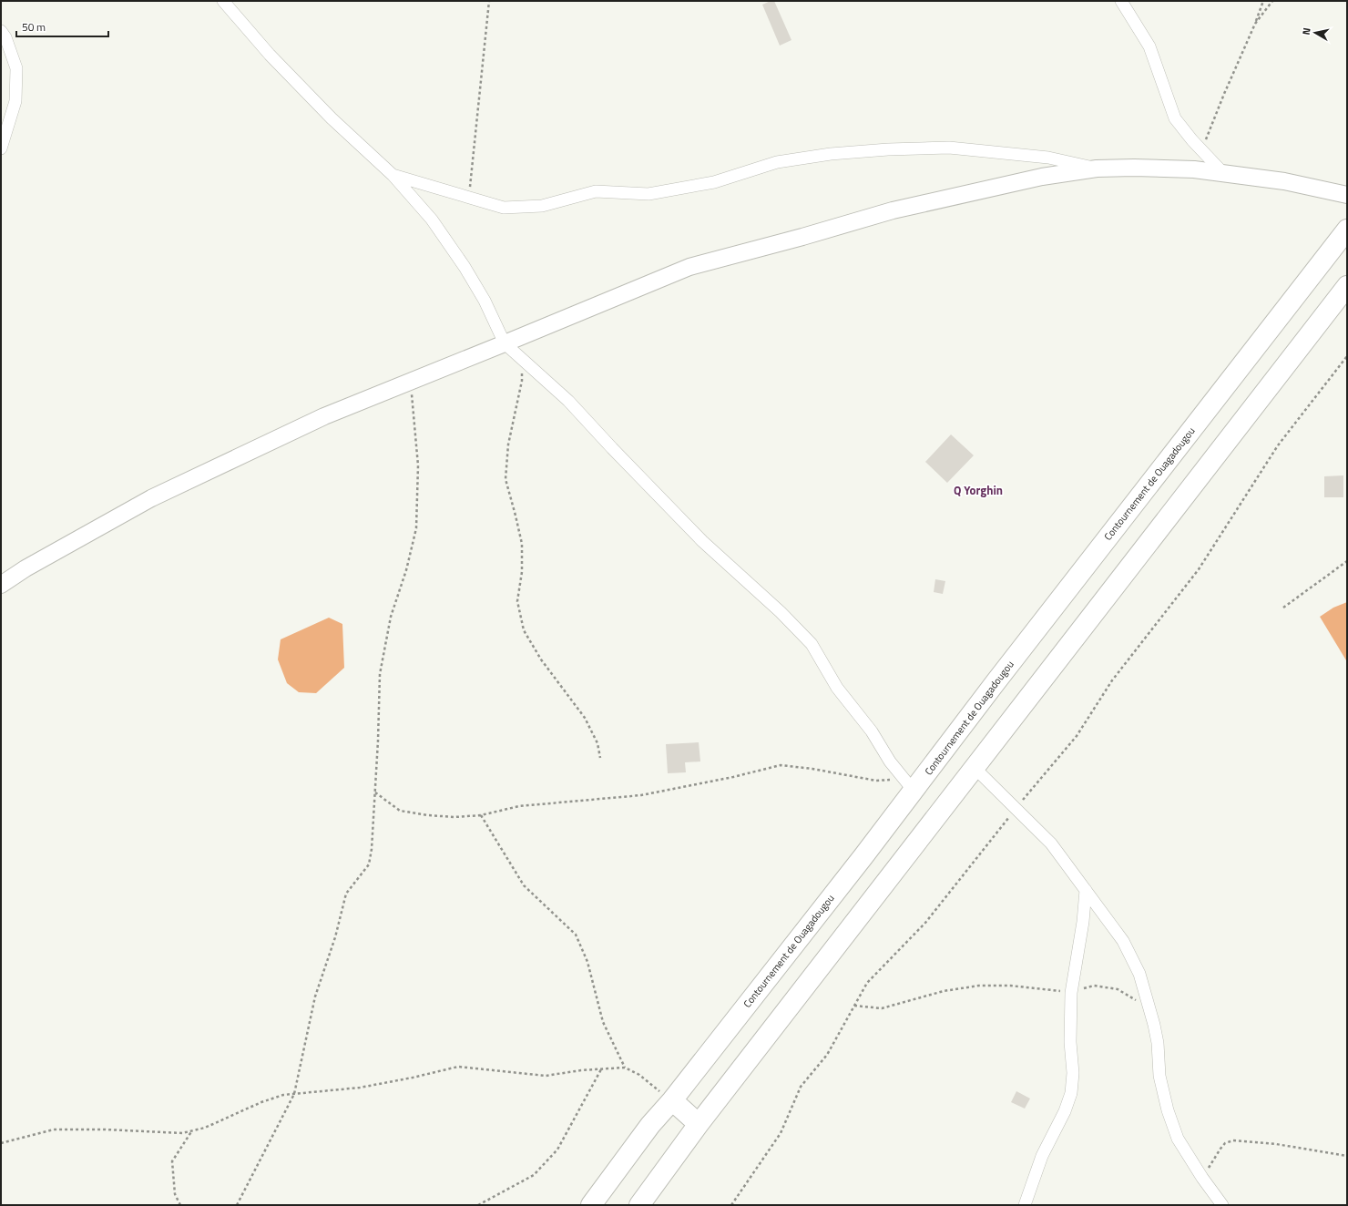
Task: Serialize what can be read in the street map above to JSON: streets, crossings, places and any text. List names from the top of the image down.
{
  "streets": {
    "highway": ["Contournement de Ouagadougou"]
  },
  "districts": ["Q Yorghin"],
  "scale_bar": "50 m",
  "north": "left"
}
